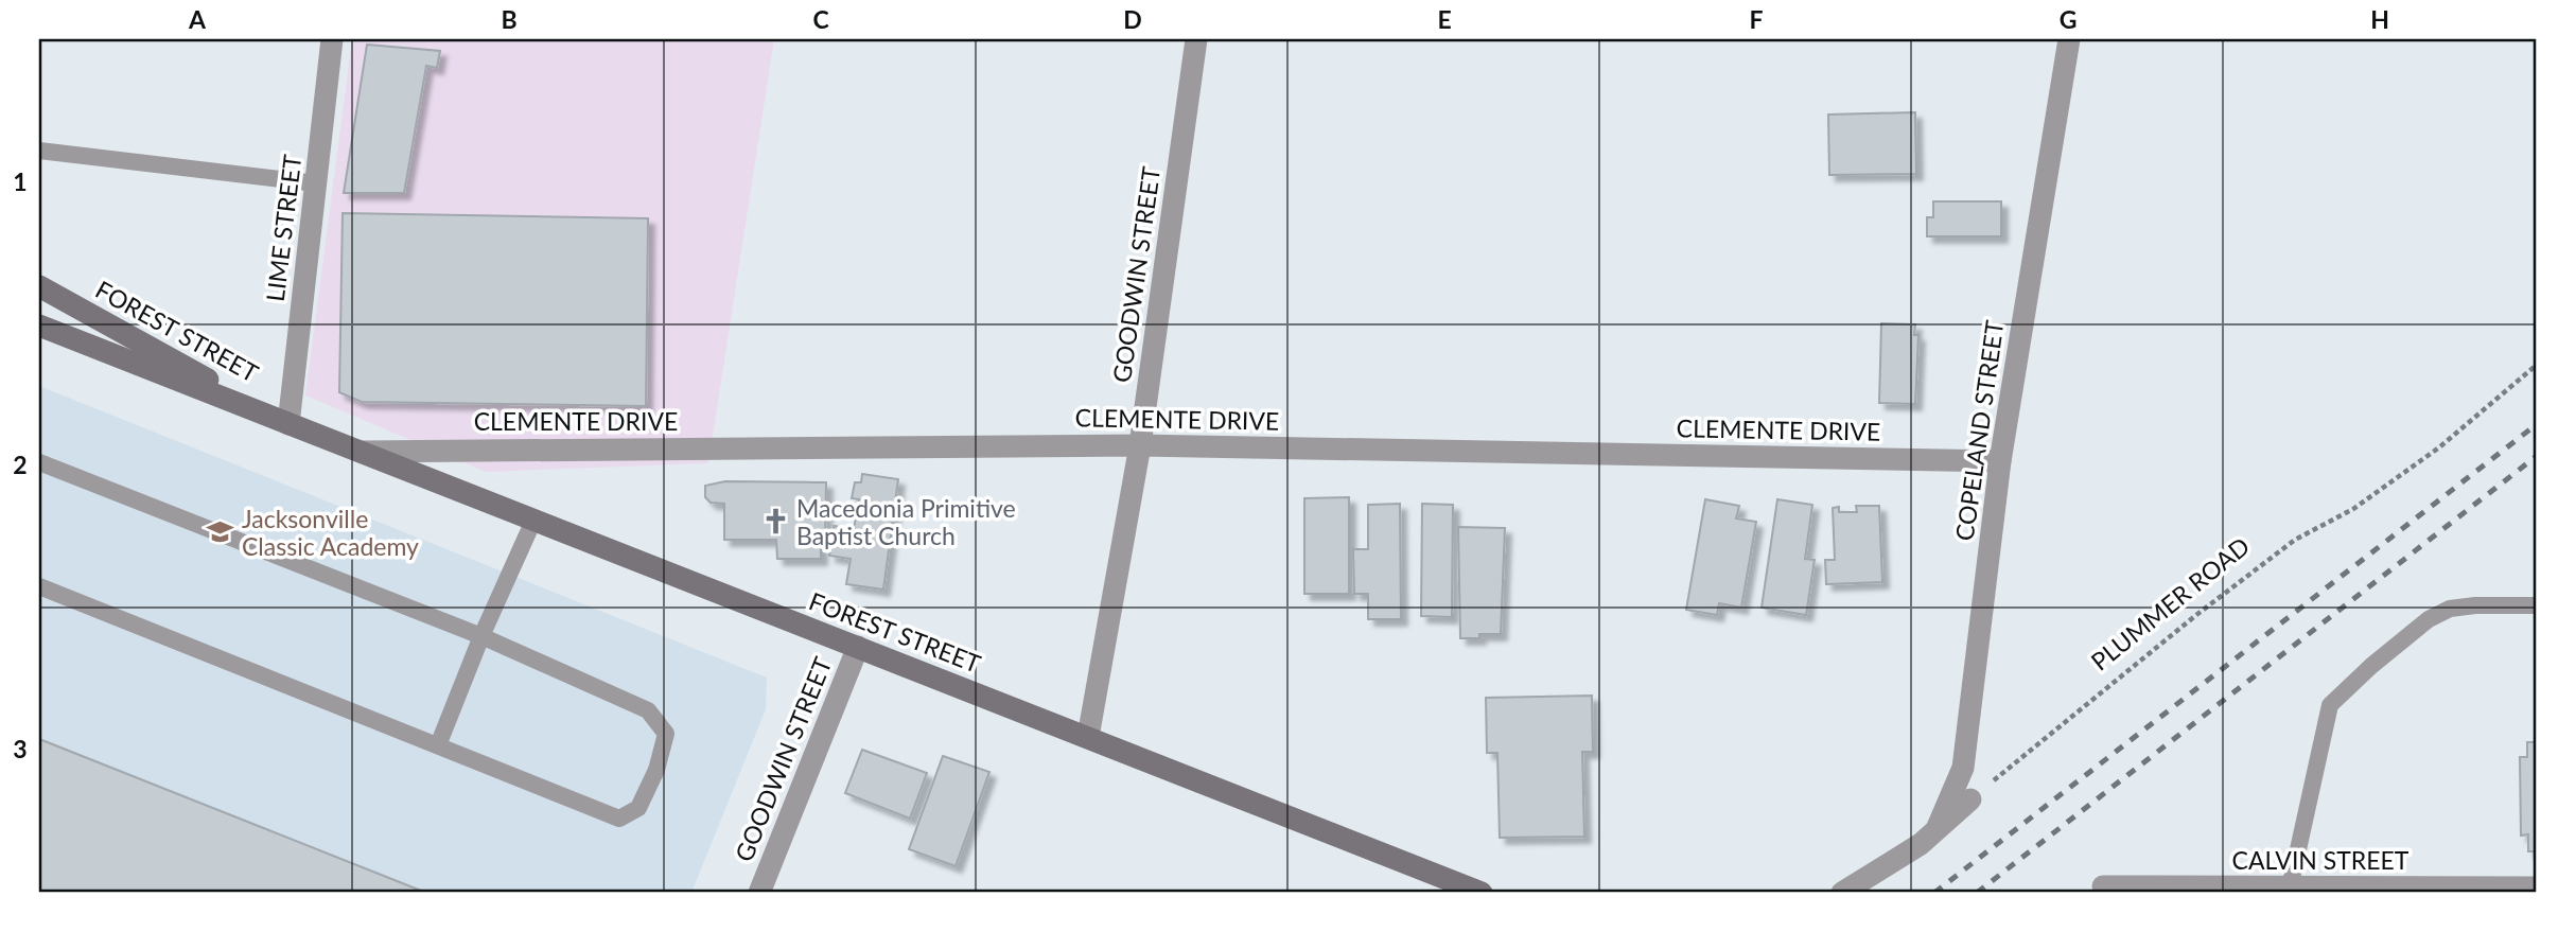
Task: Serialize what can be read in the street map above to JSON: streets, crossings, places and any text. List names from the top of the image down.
{
  "streets": {
    "street": [
      "LIME STREET",
      "GOODWIN STREET",
      "FOREST STREET",
      "CLEMENTE DRIVE",
      "COPELAND STREET",
      "CALVIN STREET"
    ],
    "path": ["PLUMMER ROAD"]
  },
  "crossings": [
    ["LIME STREET", "FOREST STREET"],
    ["GOODWIN STREET", "FOREST STREET"],
    ["GOODWIN STREET", "CLEMENTE DRIVE"],
    ["FOREST STREET", "CLEMENTE DRIVE"],
    ["CLEMENTE DRIVE", "COPELAND STREET"]
  ],
  "places": {
    "church": ["Macedonia Primitive Baptist Church"],
    "school or university": ["Jacksonville Classic Academy"]
  },
  "grid": {
    "columns": [
      "A",
      "B",
      "C",
      "D",
      "E",
      "F",
      "G",
      "H"
    ],
    "rows": ["1", "2", "3"]
  }
}
